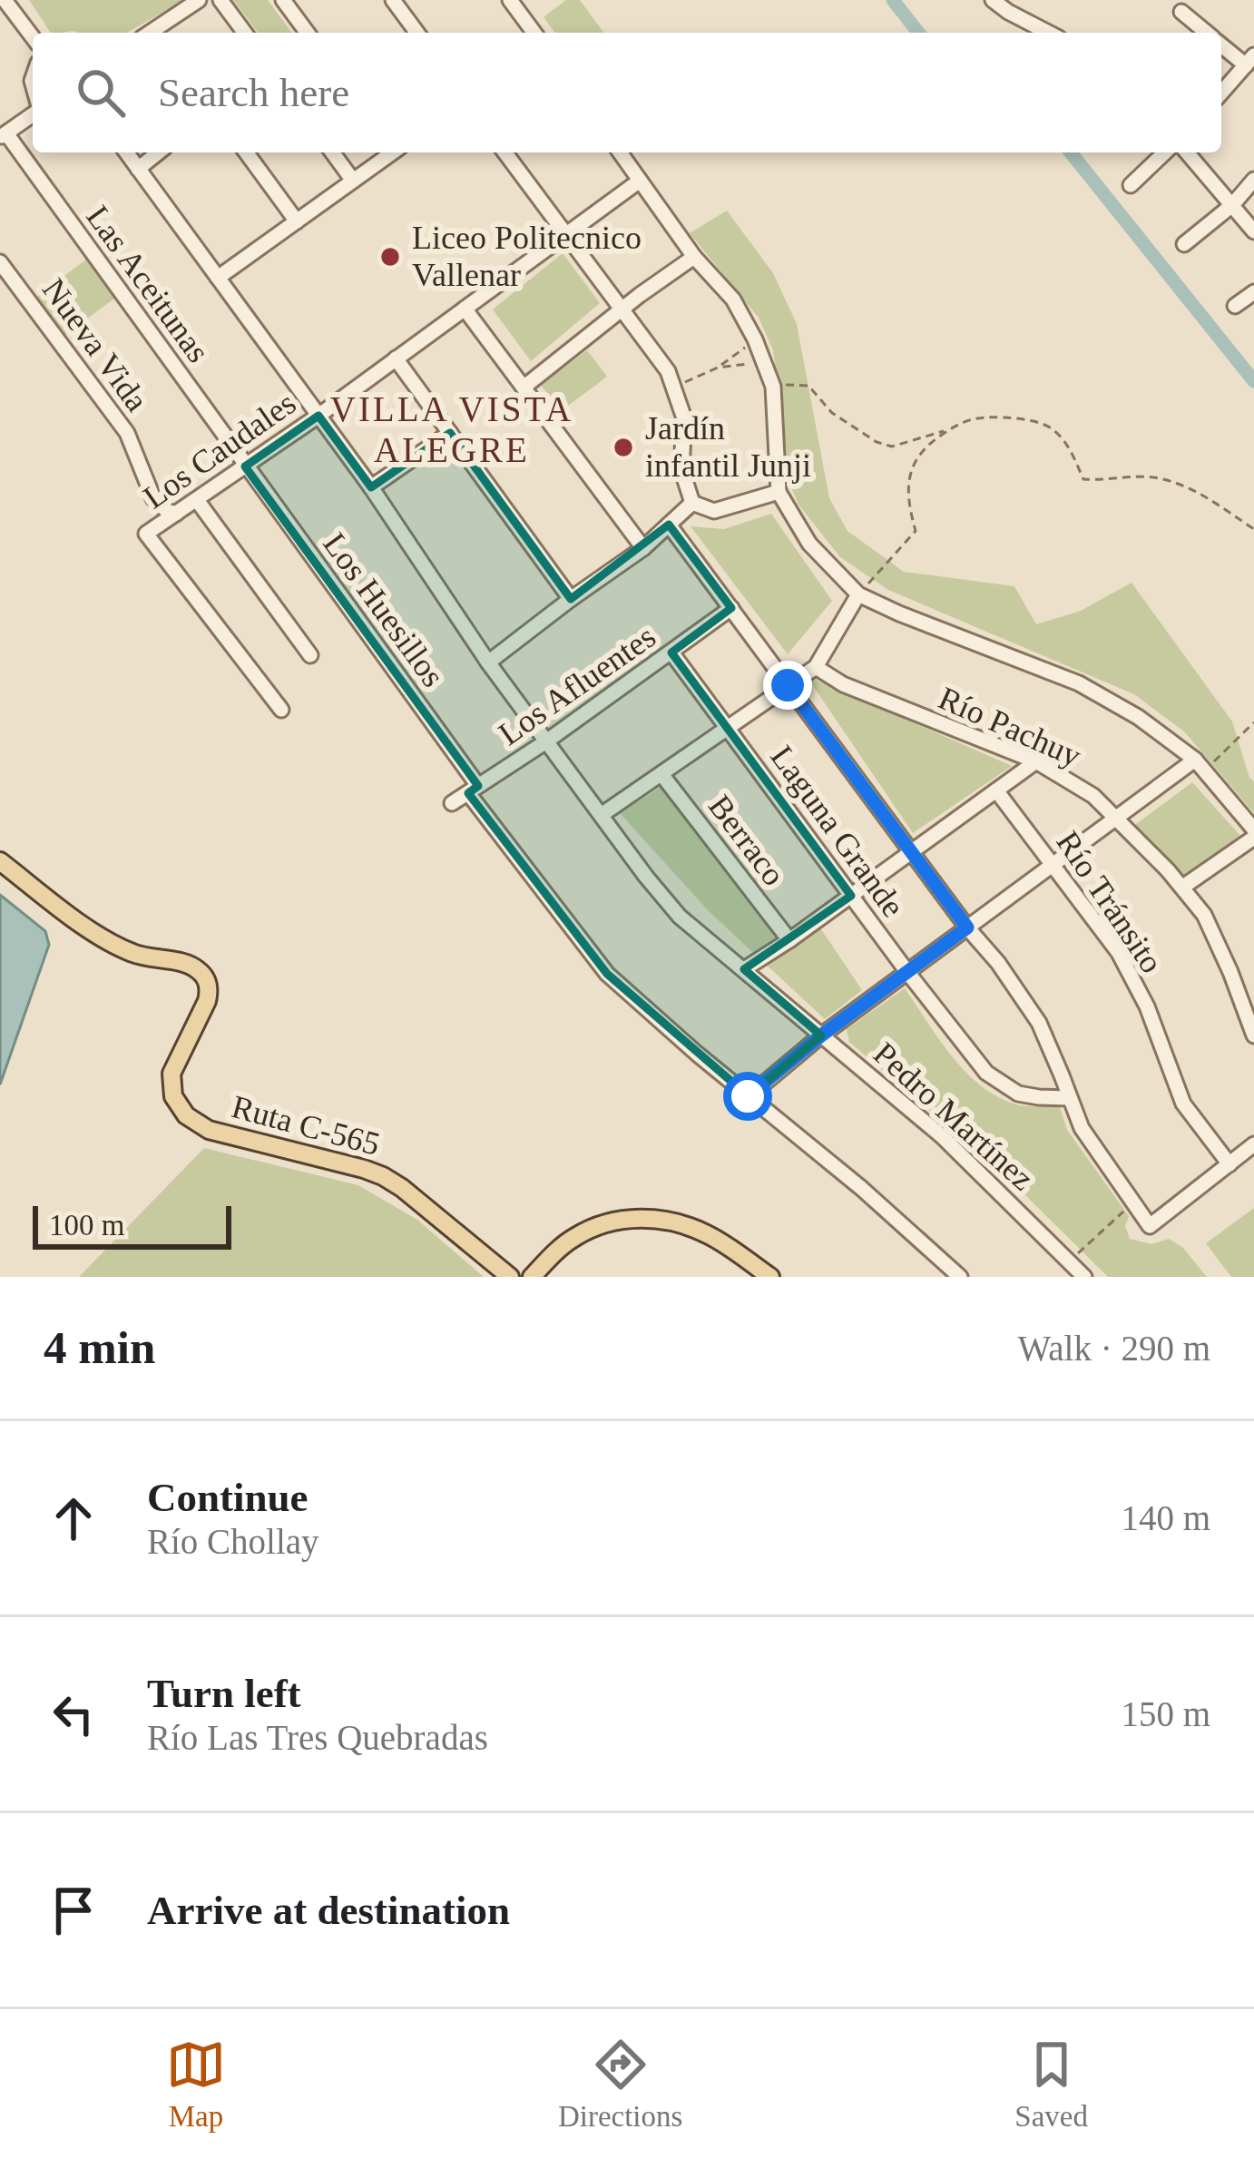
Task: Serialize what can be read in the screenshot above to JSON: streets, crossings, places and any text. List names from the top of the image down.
{
  "streets": {
    "main road": ["Ruta C-565"],
    "street": [
      "Las Aceitunas",
      "Nueva Vida",
      "Los Caudales",
      "Los Huesillos",
      "Los Afluentes",
      "Río Pachuy",
      "Laguna Grande",
      "Berraco",
      "Río Tránsito",
      "Pedro Martínez"
    ]
  },
  "crossings": [
    ["Las Aceitunas", "Los Caudales"],
    ["Las Aceitunas", "Los Huesillos"],
    ["Nueva Vida", "Los Caudales"],
    ["Los Caudales", "Los Huesillos"],
    ["Los Caudales", "Pedro Martínez"],
    ["Los Huesillos", "Los Afluentes"],
    ["Los Afluentes", "Laguna Grande"],
    ["Los Afluentes", "Pedro Martínez"]
  ],
  "districts": ["VILLA VISTA ALEGRE"],
  "places": ["Liceo Politecnico Vallenar", "Jardín infantil Junji"],
  "scale_bar": "100 m",
  "page": {
    "search": "Search here",
    "scale": "100 m",
    "heading": ["4 min", "Walk · 290 m"],
    "list": [
      ["Continue", "Río Chollay", "140 m"],
      ["Turn left", "Río Las Tres Quebradas", "150 m"],
      "Arrive at destination"
    ],
    "nav": ["Map", "Directions", "Saved"]
  }
}
